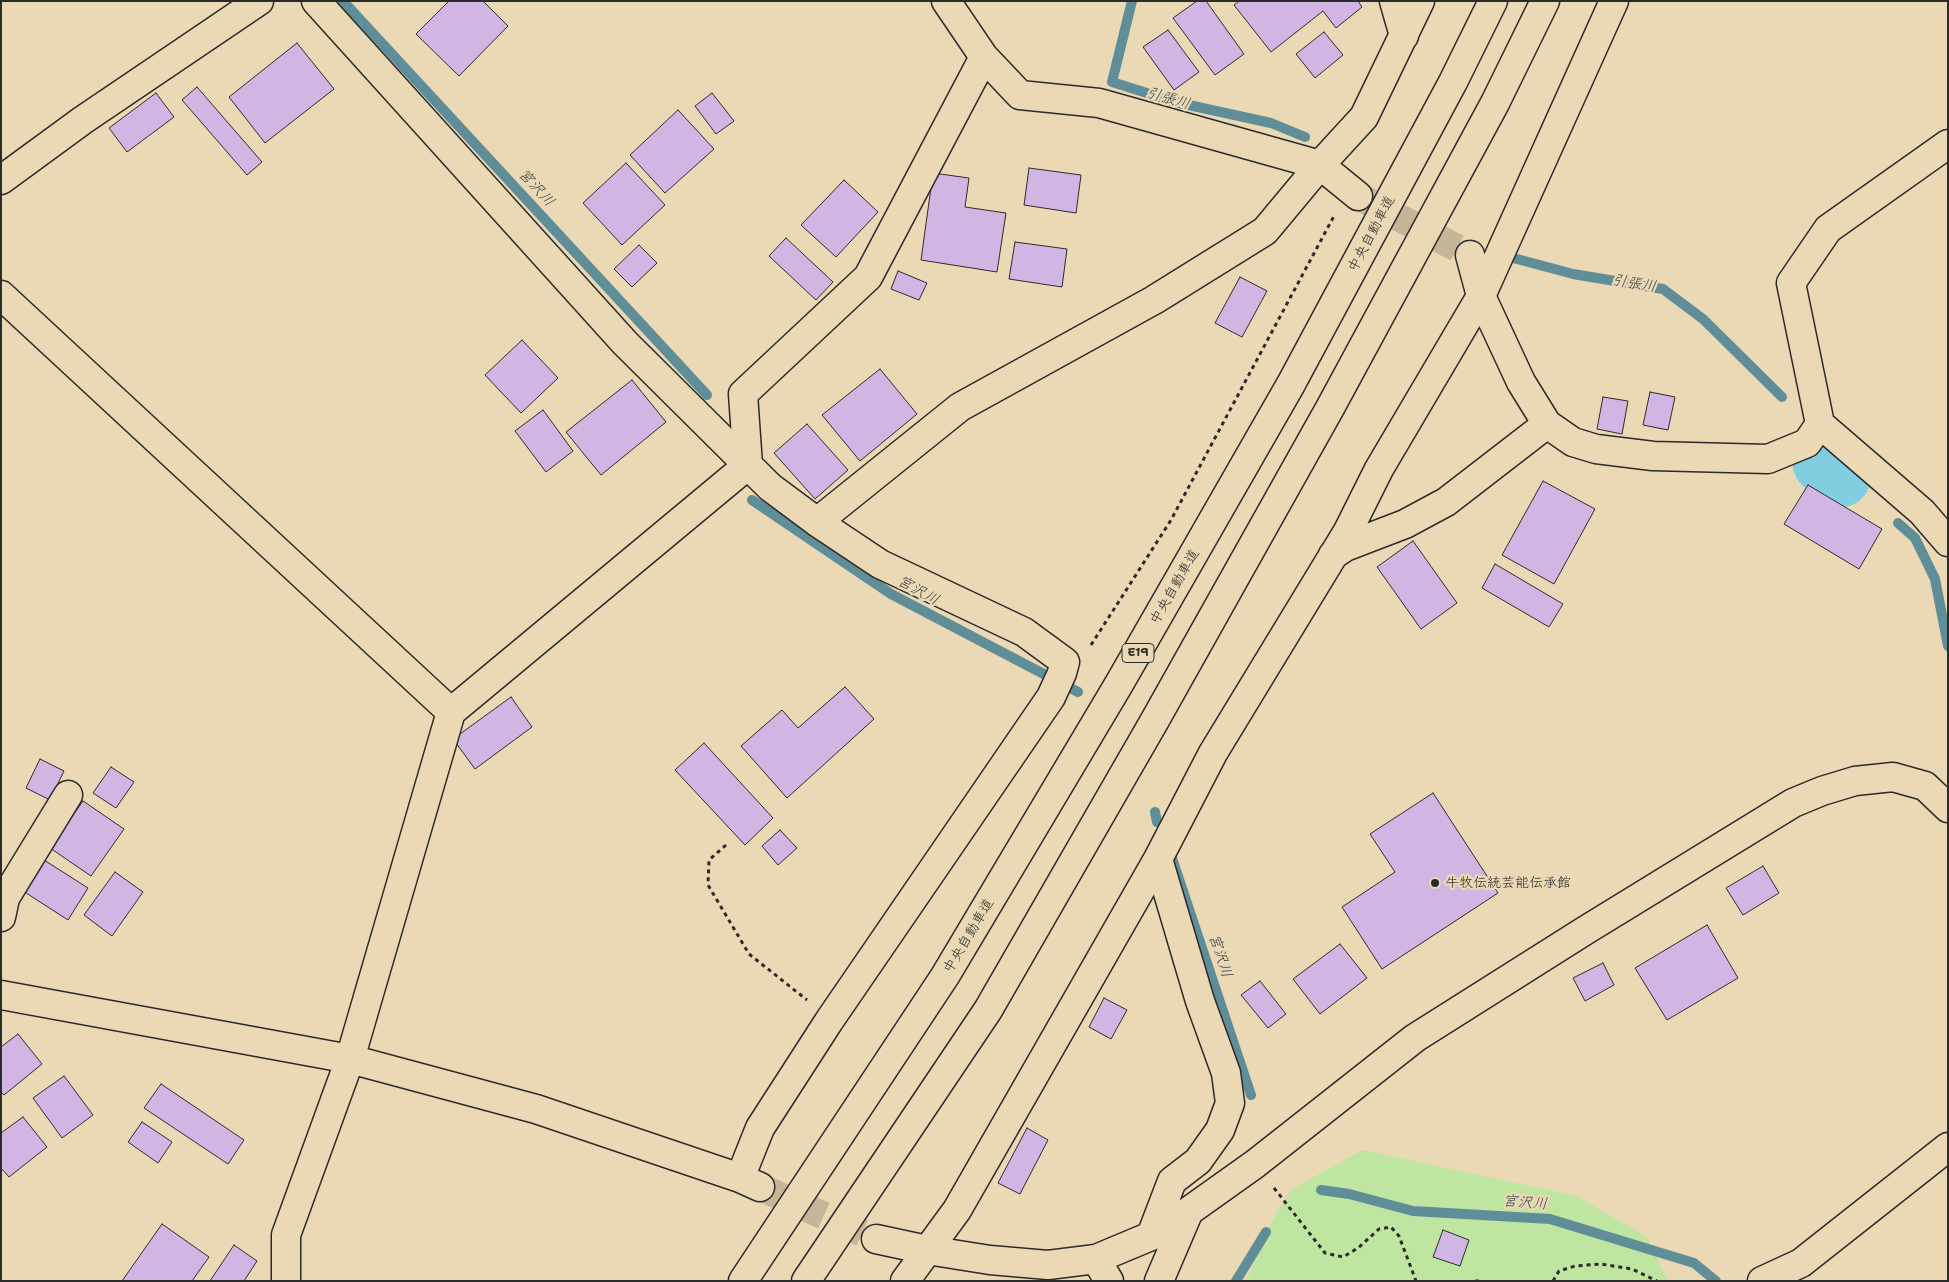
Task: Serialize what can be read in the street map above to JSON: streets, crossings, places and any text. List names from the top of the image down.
{
  "streets": {
    "main road": ["中央自動車道", "E19"]
  },
  "water": ["引張川", "宮沢川"],
  "places": ["牛牧伝統芸能伝承館"]
}
